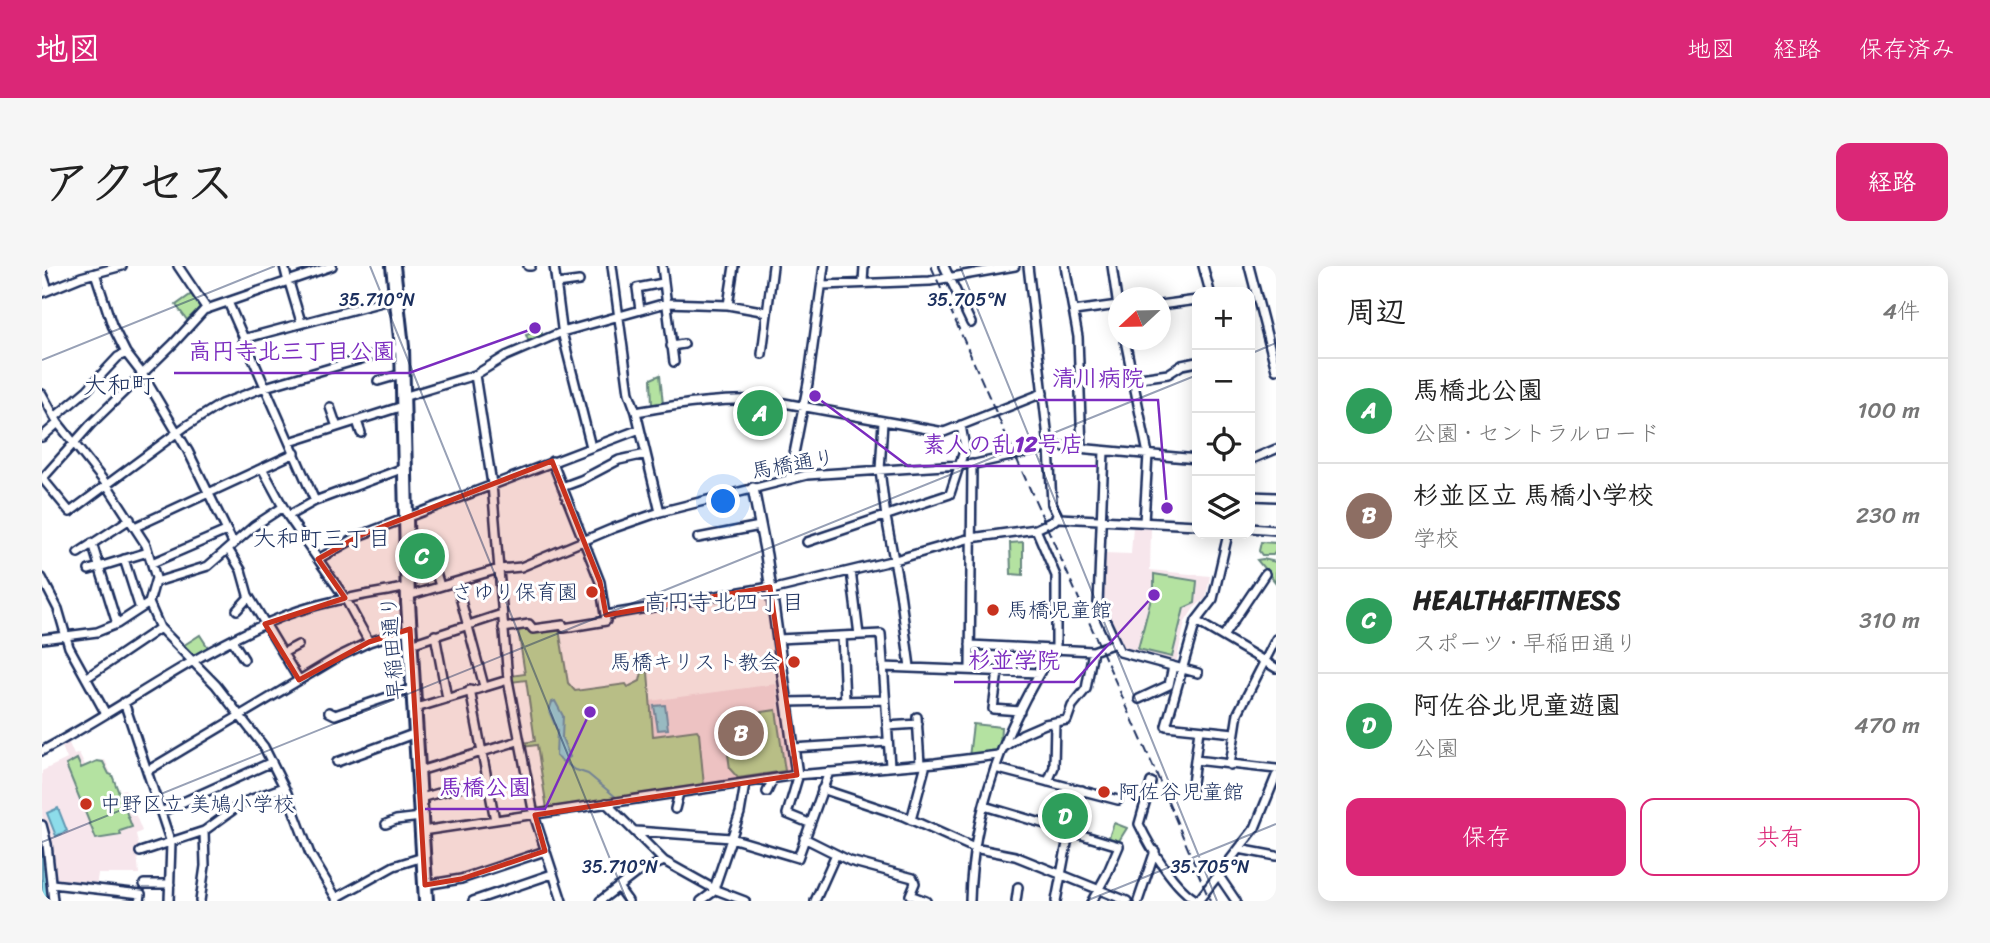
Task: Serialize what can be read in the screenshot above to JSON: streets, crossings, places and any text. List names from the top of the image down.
{
  "streets": {
    "main road": ["早稲田通り"],
    "street": ["馬橋通り"]
  },
  "crossings": [
    ["馬橋通り", "早稲田通り"]
  ],
  "districts": ["大和町", "大和町三丁目", "高円寺北四丁目"],
  "places": [
    "高円寺北三丁目公園",
    "素人の乱12号店",
    "清川病院",
    "さゆり保育園",
    "杉並学院",
    "馬橋児童館",
    "馬橋キリスト教会",
    "馬橋公園",
    "阿佐谷児童館",
    "中野区立 美鳩小学校"
  ],
  "north": "left",
  "page": {
    "header": "地図",
    "nav": ["地図", "経路", "保存済み"],
    "title": "アクセス",
    "buttons": [
      "経路",
      ["保存", "共有"]
    ],
    "heading": ["周辺", "4件"],
    "map_buttons": ["+", "−"],
    "list": [
      {
        "mark": "A",
        "name": "馬橋北公園",
        "note": "公園 · セントラルロード",
        "value": "100 m"
      },
      {
        "mark": "B",
        "name": "杉並区立 馬橋小学校",
        "note": "学校",
        "value": "230 m"
      },
      {
        "mark": "C",
        "name": "HEALTH&FITNESS",
        "note": "スポーツ · 早稲田通り",
        "value": "310 m"
      },
      {
        "mark": "D",
        "name": "阿佐谷北児童遊園",
        "note": "公園",
        "value": "470 m"
      }
    ],
    "pins": [
      "A",
      "C",
      "B",
      "D"
    ]
  },
  "coordinates": ["35.710°N", "35.705°N"]
}
